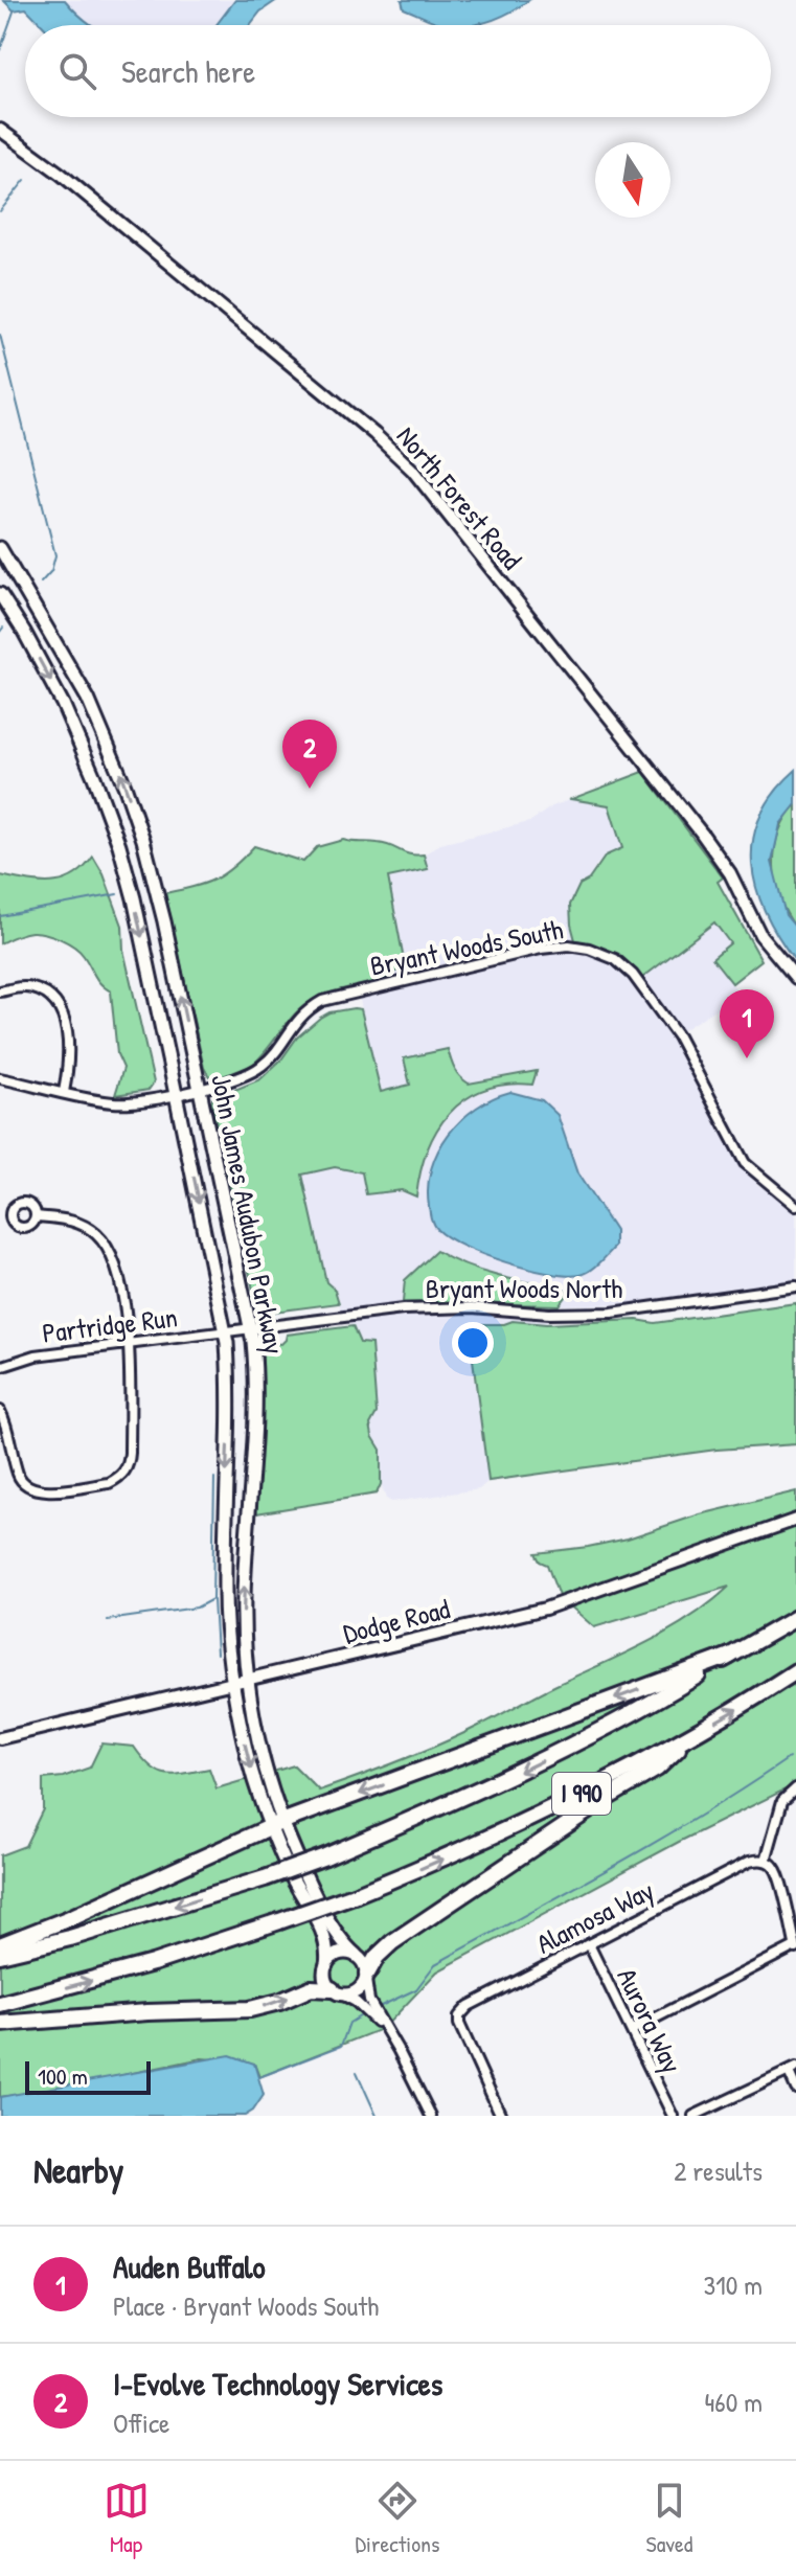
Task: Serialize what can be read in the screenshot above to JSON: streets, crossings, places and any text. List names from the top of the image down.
{
  "streets": {
    "highway": ["I 990"],
    "main road": ["John James Audubon Parkway"],
    "street": [
      "North Forest Road",
      "Bryant Woods South",
      "Bryant Woods North",
      "Partridge Run",
      "Dodge Road",
      "Alamosa Way",
      "Aurora Way"
    ]
  },
  "crossings": [
    ["Bryant Woods South", "John James Audubon Parkway"],
    ["John James Audubon Parkway", "Bryant Woods North"],
    ["John James Audubon Parkway", "Partridge Run"],
    ["John James Audubon Parkway", "Dodge Road"],
    ["Bryant Woods North", "Partridge Run"],
    ["Alamosa Way", "Aurora Way"]
  ],
  "scale_bar": "100 m",
  "north": "bottom",
  "page": {
    "search": "Search here",
    "pins": ["2", "1"],
    "scale": "100 m",
    "heading": ["Nearby", "2 results"],
    "list": [
      {
        "mark": "1",
        "name": "Auden Buffalo",
        "note": "Place · Bryant Woods South",
        "value": "310 m"
      },
      {
        "mark": "2",
        "name": "I-Evolve Technology Services",
        "note": "Office",
        "value": "460 m"
      }
    ],
    "nav": ["Map", "Directions", "Saved"]
  }
}
